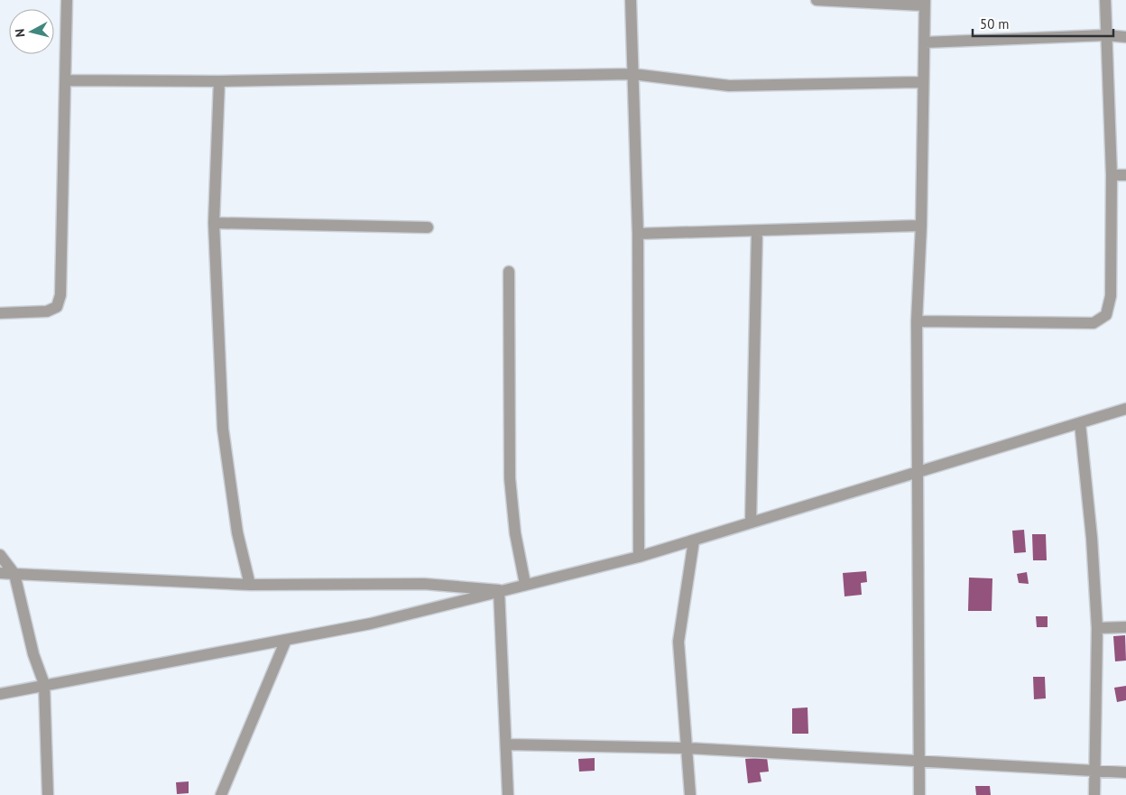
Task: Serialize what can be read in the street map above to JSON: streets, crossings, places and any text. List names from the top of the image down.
{
  "scale_bar": "50 m",
  "north": "left"
}
